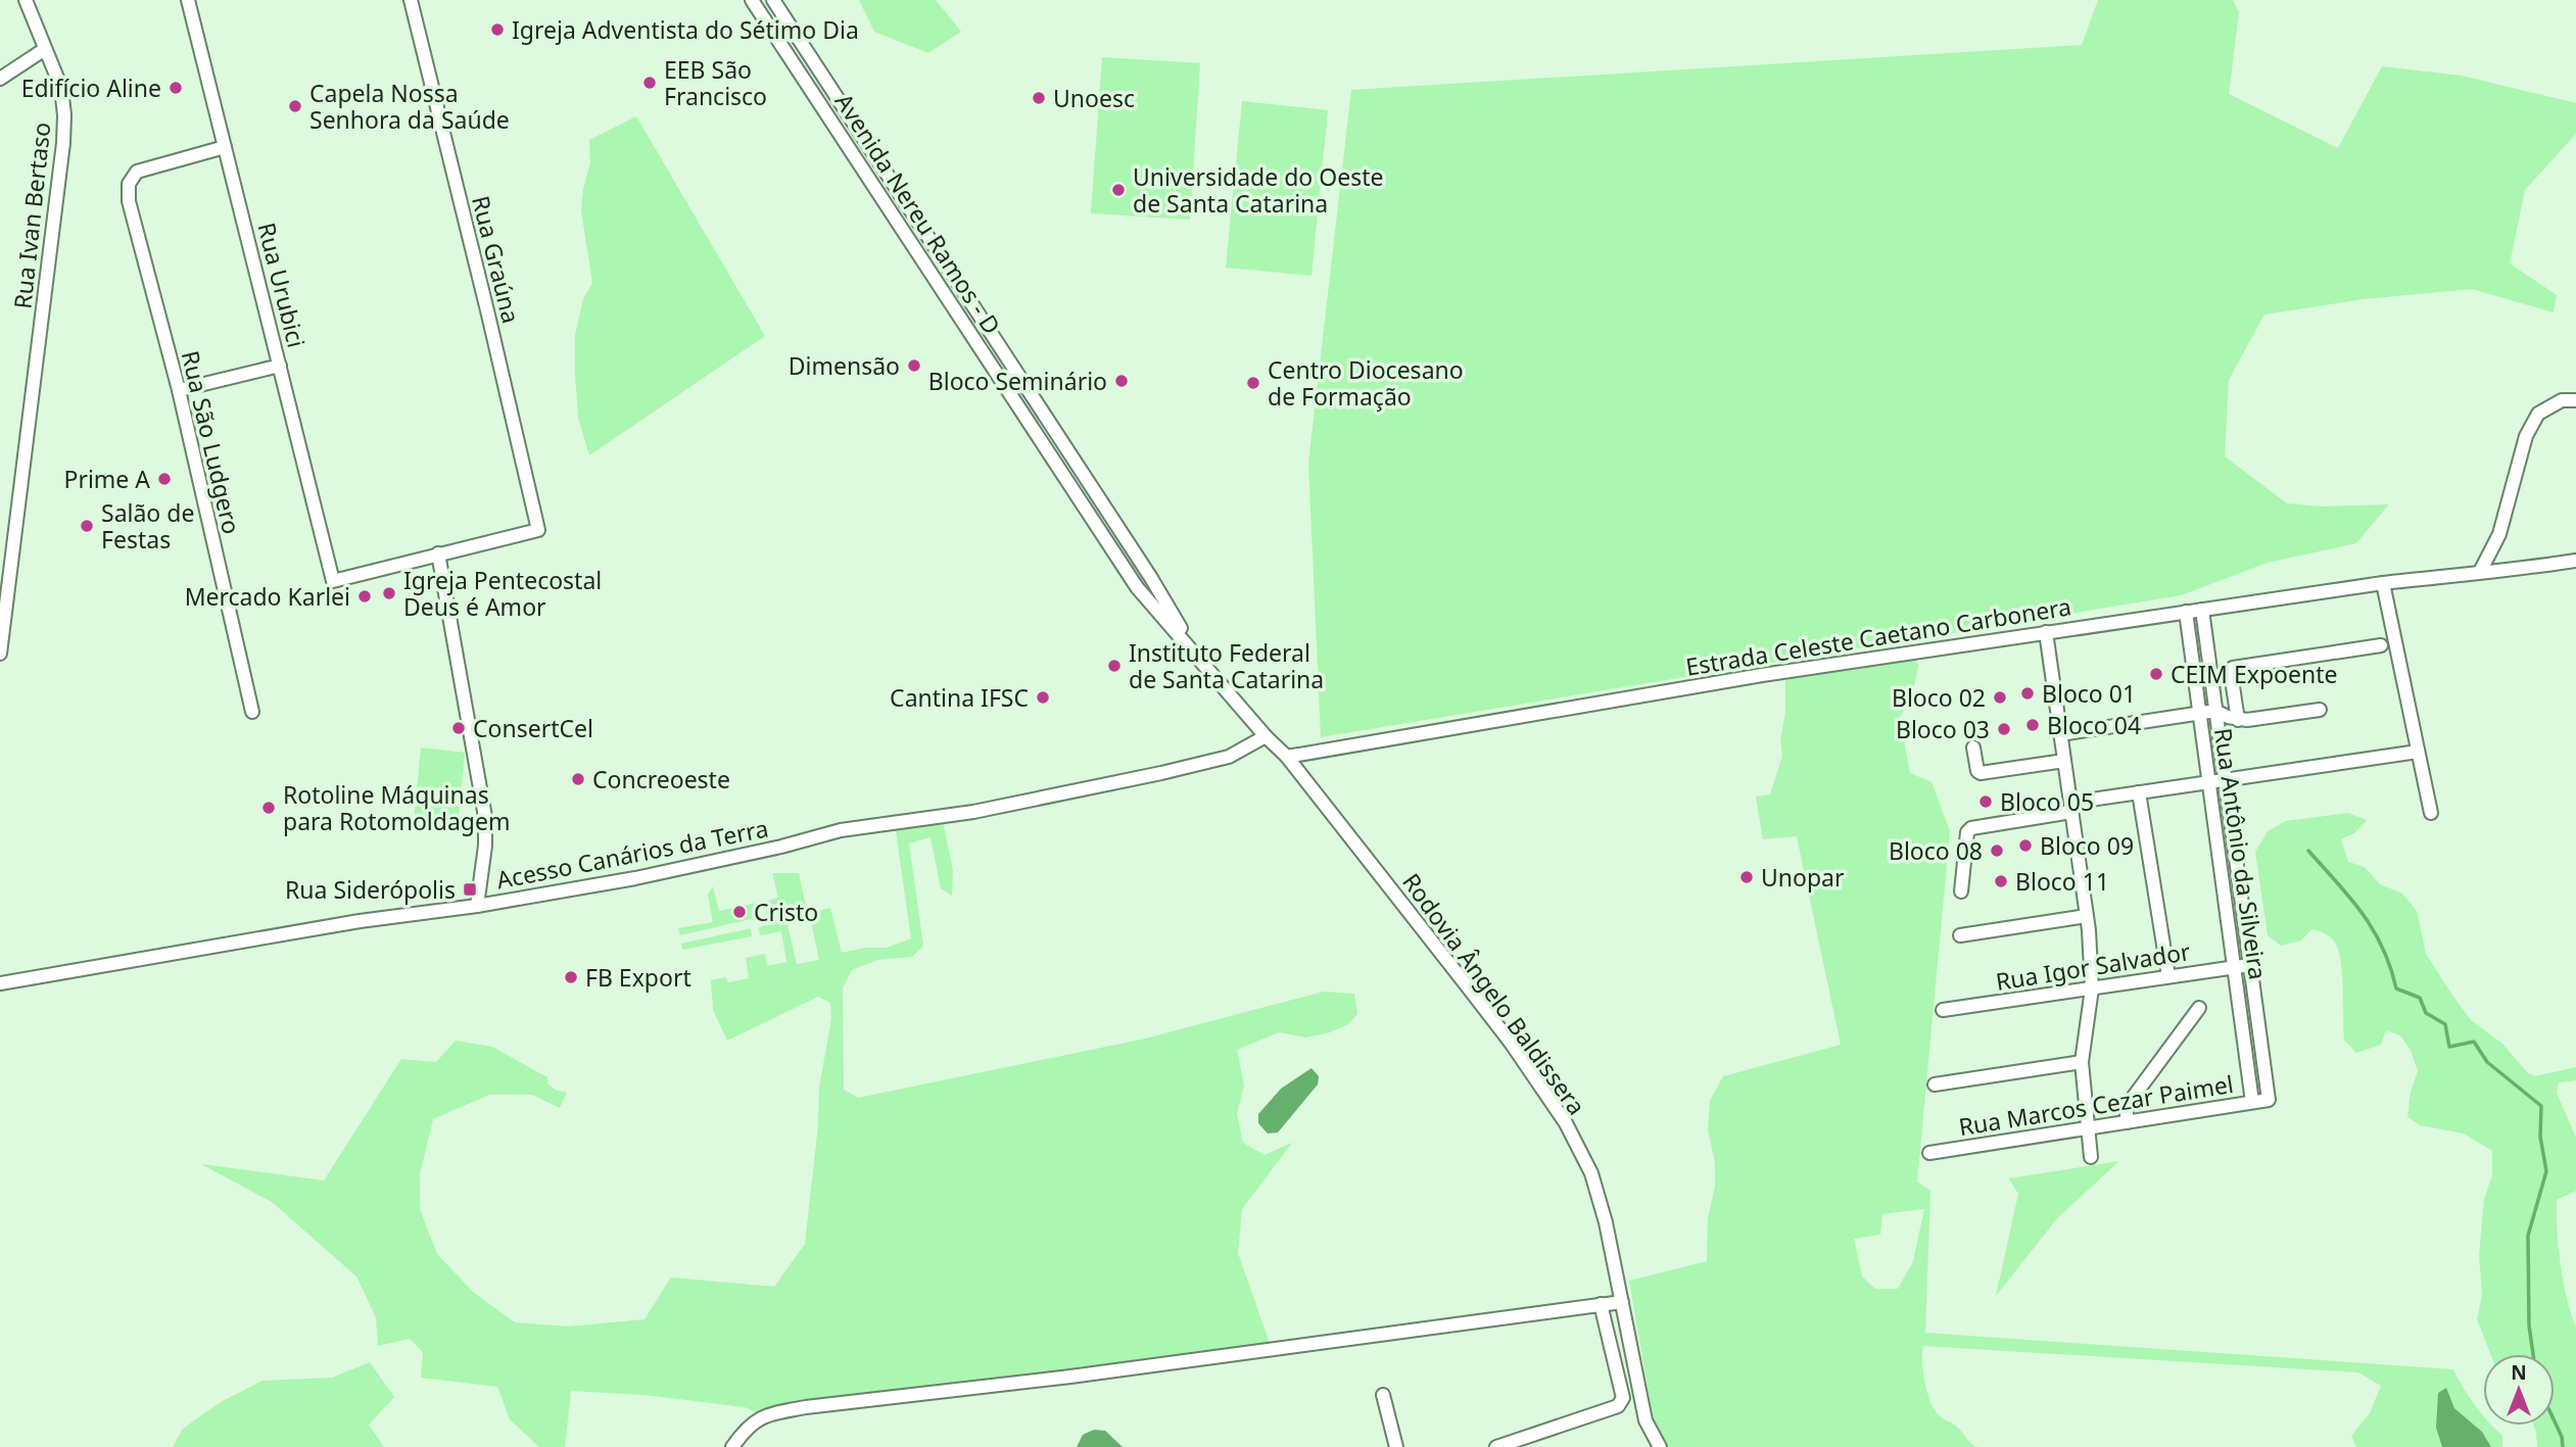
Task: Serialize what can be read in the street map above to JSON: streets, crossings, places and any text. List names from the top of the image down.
{
  "streets": {
    "street": [
      "Avenida Nereu Ramos - D",
      "Rua Ivan Bertaso",
      "Rua Graúna",
      "Rua Urubici",
      "Rua São Ludgero",
      "Estrada Celeste Caetano Carbonera",
      "Acesso Canários da Terra",
      "Rua Antônio da Silveira",
      "Rua Igor Salvador",
      "Rodovia Ângelo Baldissera",
      "Rua Marcos Cezar Paimel"
    ]
  },
  "crossings": [
    ["Avenida Nereu Ramos - D", "Estrada Celeste Caetano Carbonera"],
    ["Avenida Nereu Ramos - D", "Acesso Canários da Terra"],
    ["Avenida Nereu Ramos - D", "Rodovia Ângelo Baldissera"],
    ["Rua Graúna", "Rua Urubici"],
    ["Rua Urubici", "Rua São Ludgero"],
    ["Estrada Celeste Caetano Carbonera", "Rua Antônio da Silveira"],
    ["Estrada Celeste Caetano Carbonera", "Rodovia Ângelo Baldissera"],
    ["Rua Antônio da Silveira", "Rua Igor Salvador"],
    ["Rua Antônio da Silveira", "Rua Marcos Cezar Paimel"]
  ],
  "places": {
    "other": [
      "Igreja Adventista do Sétimo Dia",
      "EEB São Francisco",
      "Edifício Aline",
      "Unoesc",
      "Capela Nossa Senhora da Saúde",
      "Universidade do Oeste de Santa Catarina",
      "Dimensão",
      "Bloco Seminário",
      "Centro Diocesano de Formação",
      "Prime A",
      "Salão de Festas",
      "Igreja Pentecostal Deus é Amor",
      "Mercado Karlei",
      "Instituto Federal de Santa Catarina",
      "CEIM Expoente",
      "Bloco 01",
      "Cantina IFSC",
      "Bloco 02",
      "Bloco 04",
      "ConsertCel",
      "Bloco 03",
      "Concreoeste",
      "Bloco 05",
      "Rotoline Máquinas para Rotomoldagem",
      "Bloco 09",
      "Bloco 08",
      "Unopar",
      "Bloco 11",
      "Cristo",
      "FB Export"
    ],
    "transit": ["Rua Siderópolis"]
  },
  "north": "top"
}
